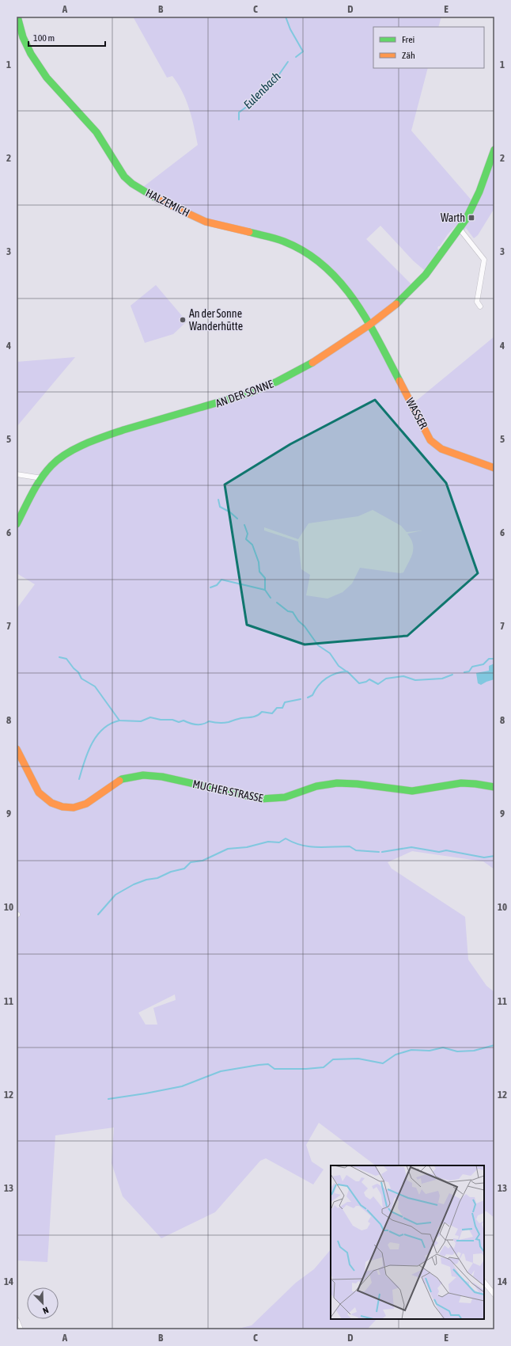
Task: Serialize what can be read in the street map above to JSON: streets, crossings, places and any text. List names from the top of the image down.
{
  "streets": {
    "street": [
      "HALZEMICH",
      "AN DER SONNE",
      "WASSER",
      "MUCHER STRASSE"
    ]
  },
  "crossings": [
    ["HALZEMICH", "AN DER SONNE"],
    ["HALZEMICH", "WASSER"],
    ["AN DER SONNE", "WASSER"]
  ],
  "water": ["Eulenbach"],
  "places": {
    "transit": ["Warth"],
    "other": ["An der Sonne Wanderhütte"]
  },
  "legend": ["Frei", "Zäh"],
  "scale_bar": "100 m",
  "north": "bottom right",
  "grid": {
    "columns": [
      "A",
      "B",
      "C",
      "D",
      "E"
    ],
    "rows": [
      "1",
      "2",
      "3",
      "4",
      "5",
      "6",
      "7",
      "8",
      "9",
      "10",
      "11",
      "12",
      "13",
      "14"
    ]
  }
}
